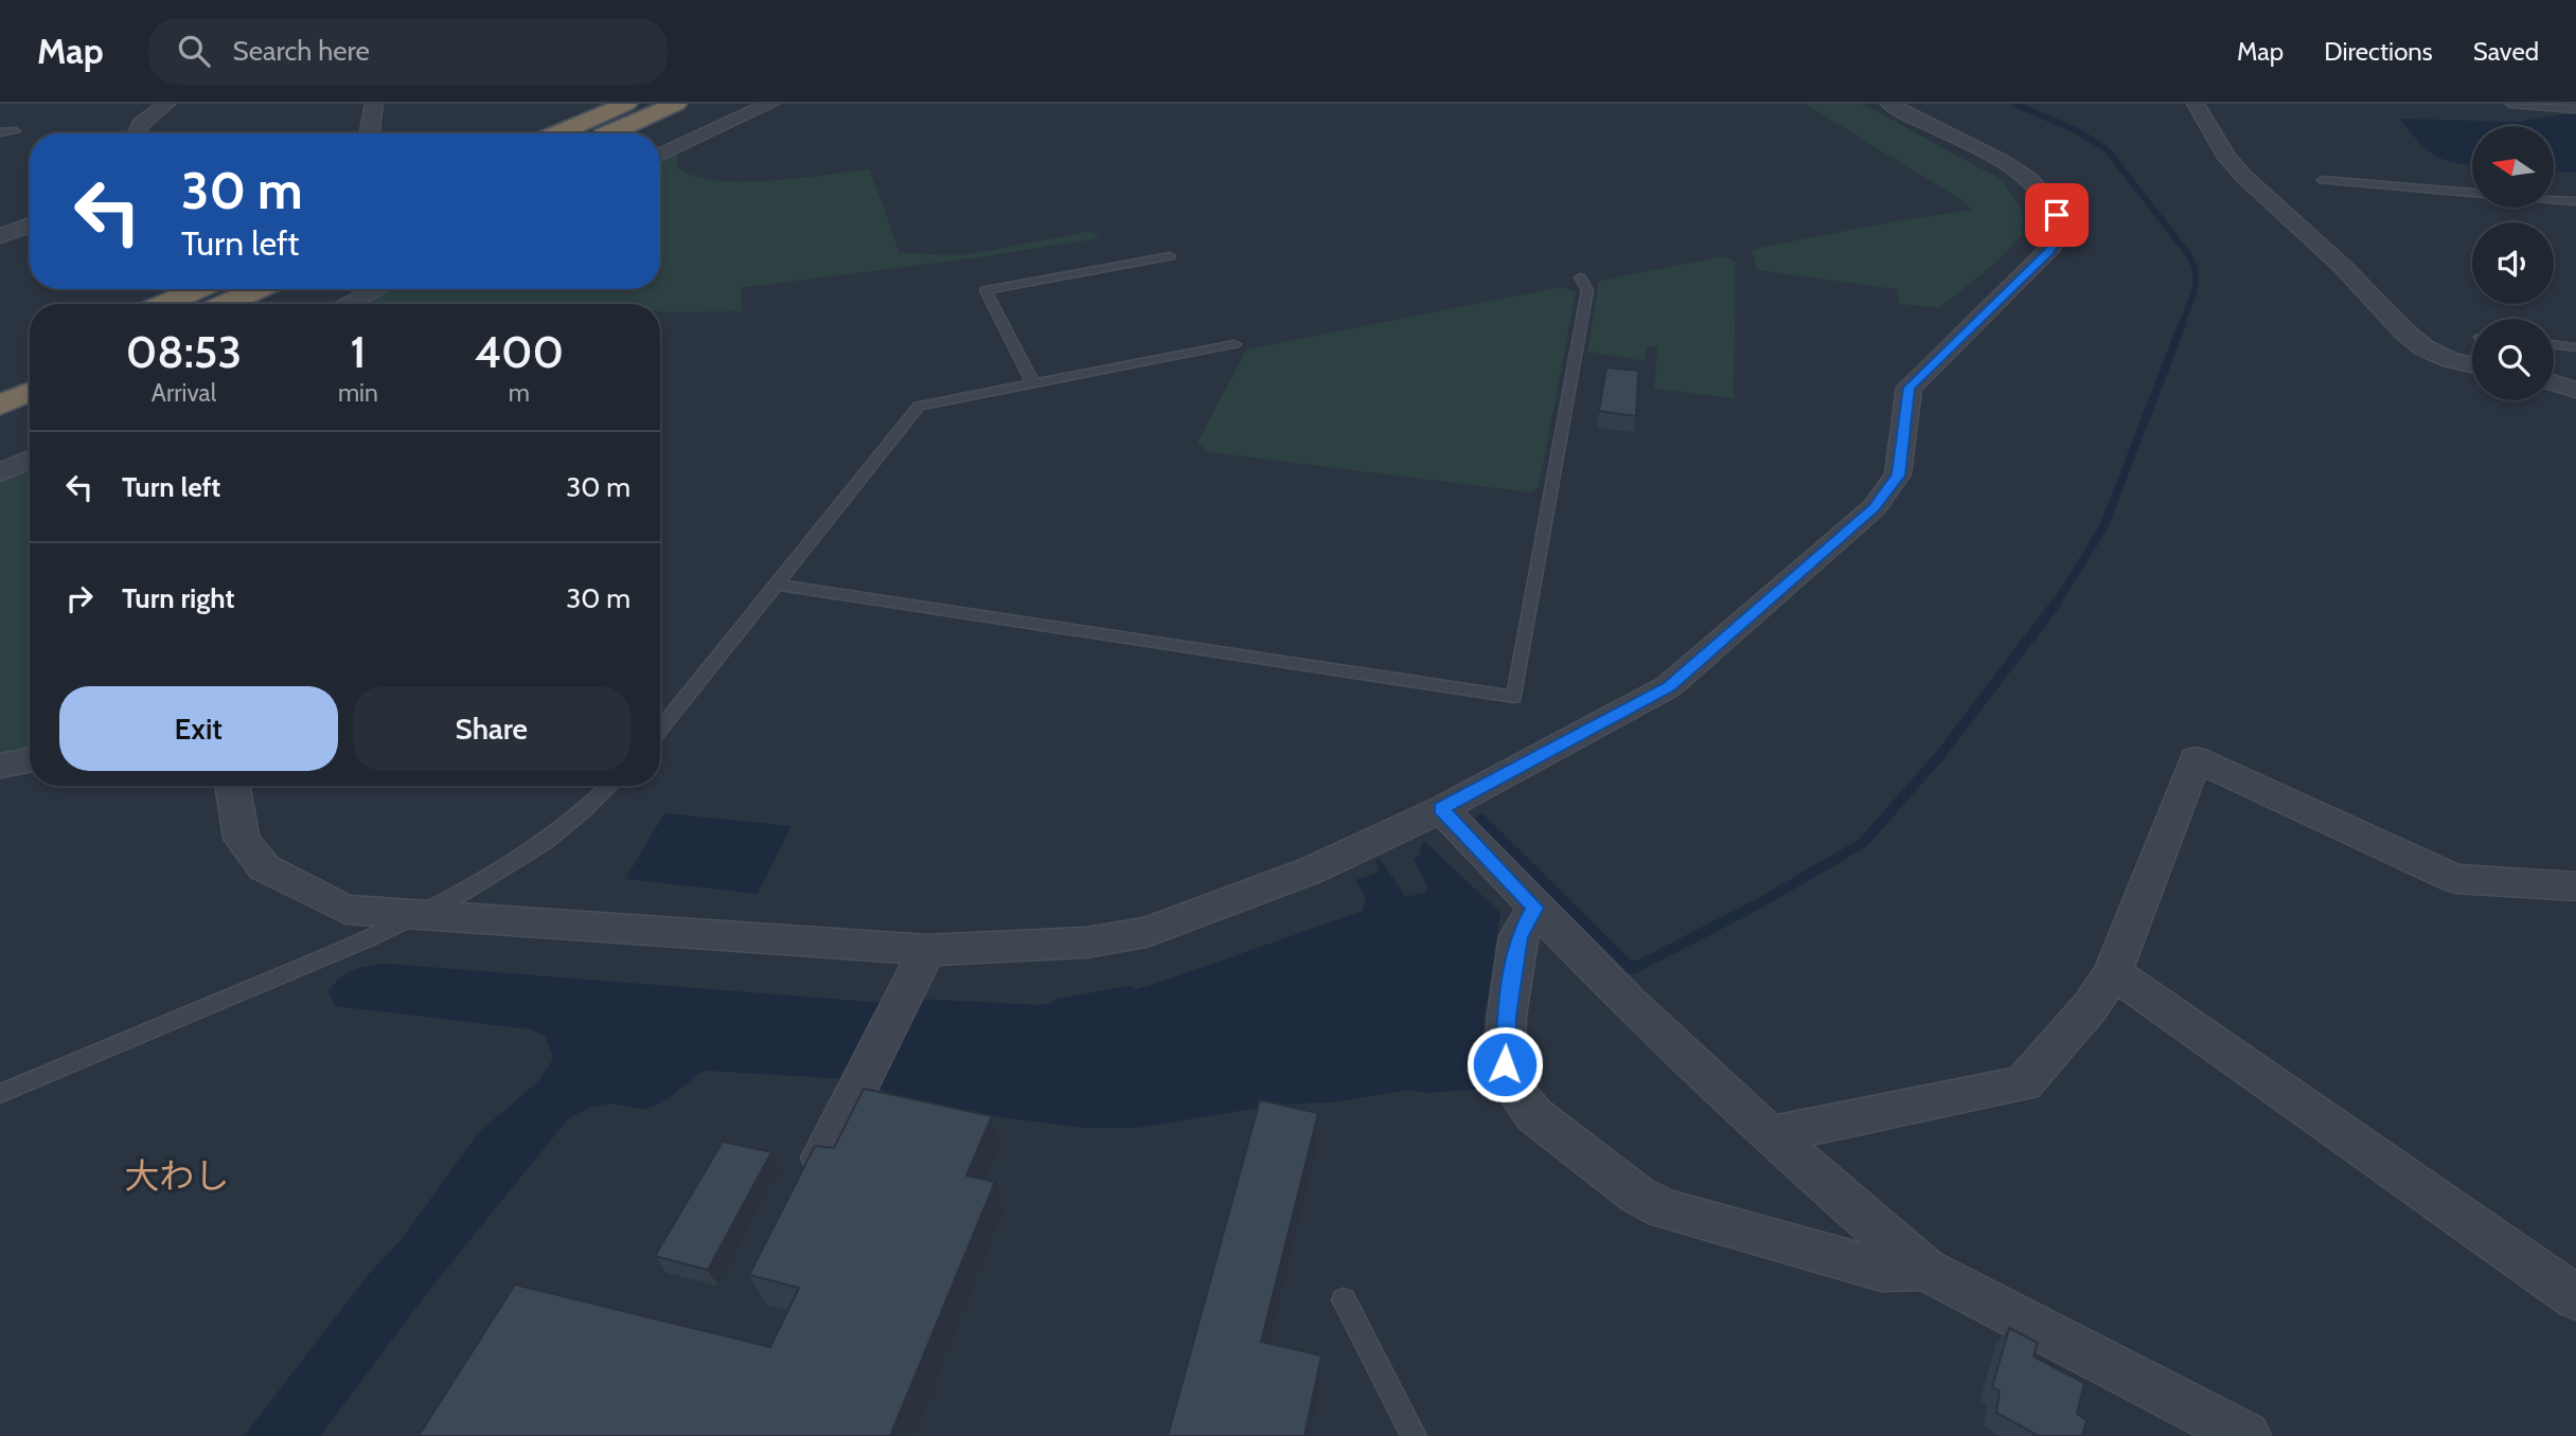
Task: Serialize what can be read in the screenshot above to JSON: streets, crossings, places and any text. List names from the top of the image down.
{
  "districts": ["大わし"],
  "north": "left",
  "page": {
    "header": "Map",
    "search": "Search here",
    "nav": ["Map", "Directions", "Saved"],
    "turn": ["30 m", "Turn left"],
    "eta": [
      "08:53",
      "Arrival",
      "1",
      "min",
      "400",
      "m"
    ],
    "list": [
      {
        "name": "Turn left",
        "value": "30 m"
      },
      {
        "name": "Turn right",
        "value": "30 m"
      }
    ],
    "buttons": ["Exit", "Share"]
  }
}
